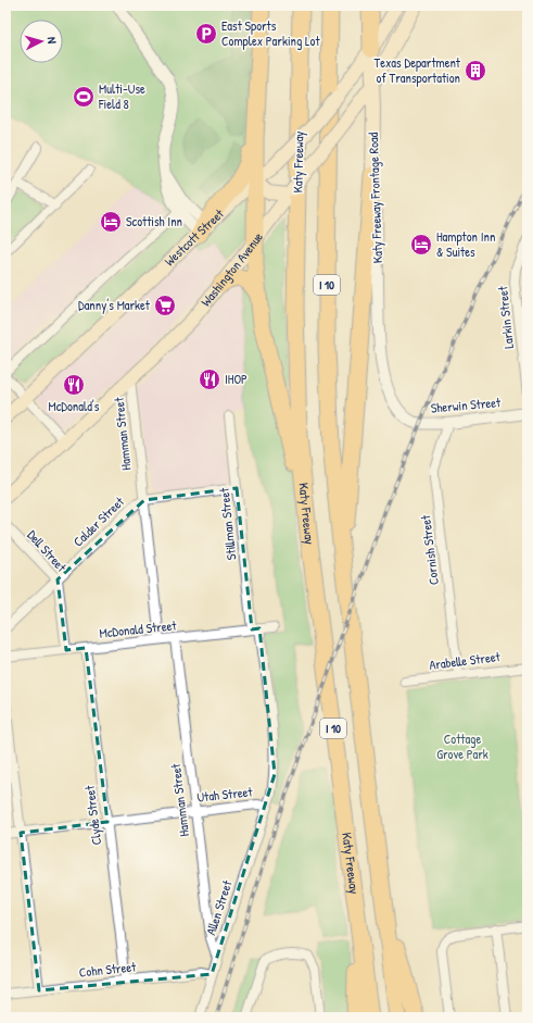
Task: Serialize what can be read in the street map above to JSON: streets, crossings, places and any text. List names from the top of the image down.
{
  "streets": {
    "highway": ["Katy Freeway", "I 10"],
    "main road": ["Katy Freeway Frontage Road", "Westcott Street", "Washington Avenue"],
    "street": [
      "Larkin Street",
      "Sherwin Street",
      "Hamman Street",
      "Calder Street",
      "Stillman Street",
      "Cornish Street",
      "Dell Street",
      "McDonald Street",
      "Arabelle Street",
      "Utah Street",
      "Clyde Street",
      "Allen Street",
      "Cohn Street"
    ]
  },
  "crossings": [
    ["Katy Freeway Frontage Road", "Westcott Street"],
    ["Katy Freeway Frontage Road", "Washington Avenue"],
    ["Katy Freeway Frontage Road", "Sherwin Street"],
    ["Washington Avenue", "Hamman Street"],
    ["Sherwin Street", "Cornish Street"],
    ["Hamman Street", "Calder Street"],
    ["Hamman Street", "McDonald Street"],
    ["Hamman Street", "Utah Street"],
    ["Hamman Street", "Allen Street"],
    ["Calder Street", "Stillman Street"],
    ["Calder Street", "Dell Street"],
    ["Stillman Street", "McDonald Street"],
    ["Stillman Street", "Utah Street"],
    ["Stillman Street", "Allen Street"],
    ["Cornish Street", "Arabelle Street"],
    ["Dell Street", "McDonald Street"],
    ["McDonald Street", "Clyde Street"],
    ["Utah Street", "Clyde Street"],
    ["Utah Street", "Allen Street"],
    ["Clyde Street", "Cohn Street"],
    ["Allen Street", "Cohn Street"]
  ],
  "parks": ["Cottage Grove Park"],
  "places": {
    "parking": ["East Sports Complex Parking Lot"],
    "building": ["Texas Department of Transportation"],
    "sports": ["Multi-Use Field 8"],
    "hotel": ["Scottish Inn", "Hampton Inn & Suites"],
    "supermarket": ["Danny's Market"],
    "restaurant": ["IHOP", "McDonald's"]
  },
  "north": "right"
}
